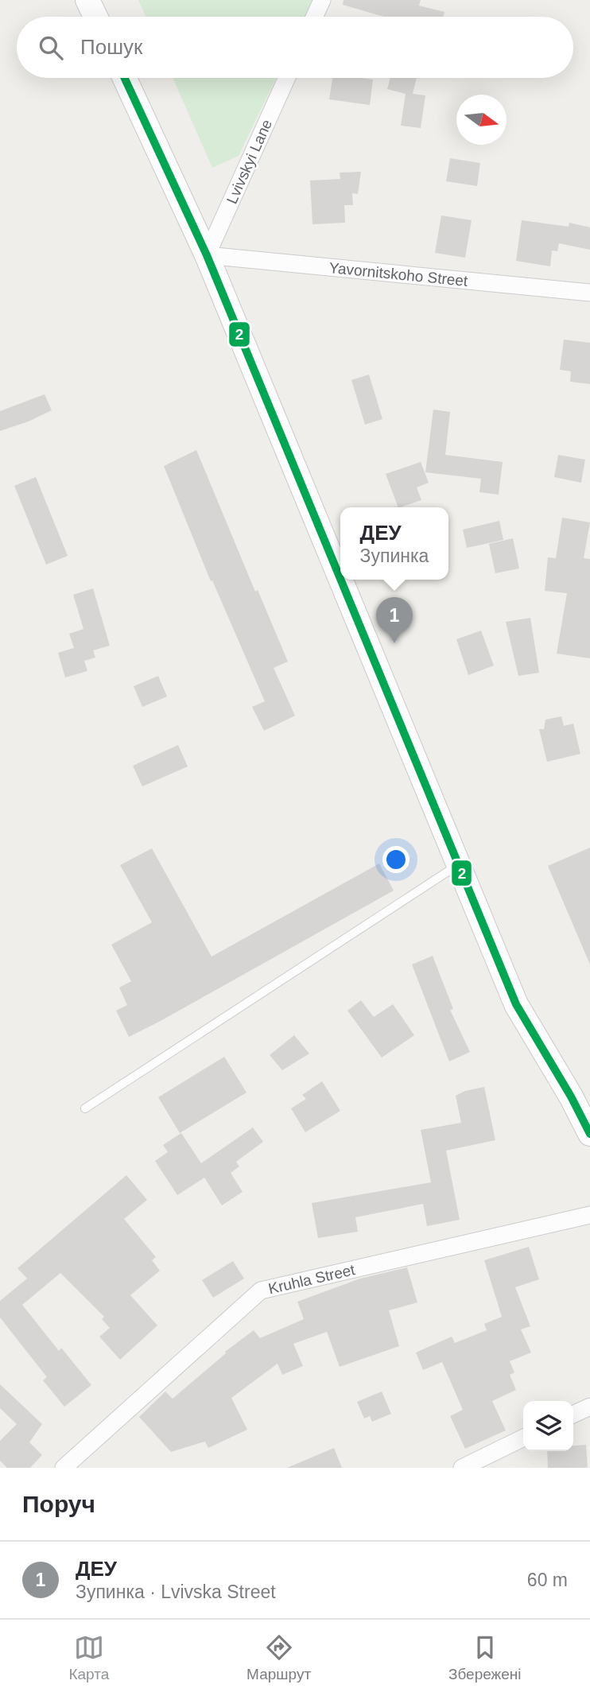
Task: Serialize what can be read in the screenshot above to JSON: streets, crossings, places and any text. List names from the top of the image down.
{
  "streets": {
    "street": ["Lvivskyi Lane", "Yavornitskoho Street", "Kruhla Street"]
  },
  "crossings": [
    ["Lvivskyi Lane", "Yavornitskoho Street"]
  ],
  "lines": ["transit line 2"],
  "north": "right",
  "page": {
    "search": "Пошук",
    "popup": ["ДЕУ", "Зупинка"],
    "pins": "1",
    "heading": "Поруч",
    "list": [
      {
        "mark": "1",
        "name": "ДЕУ",
        "note": "Зупинка · Lvivska Street",
        "value": "60 m"
      }
    ],
    "nav": ["Карта", "Маршрут", "Збережені"]
  }
}
